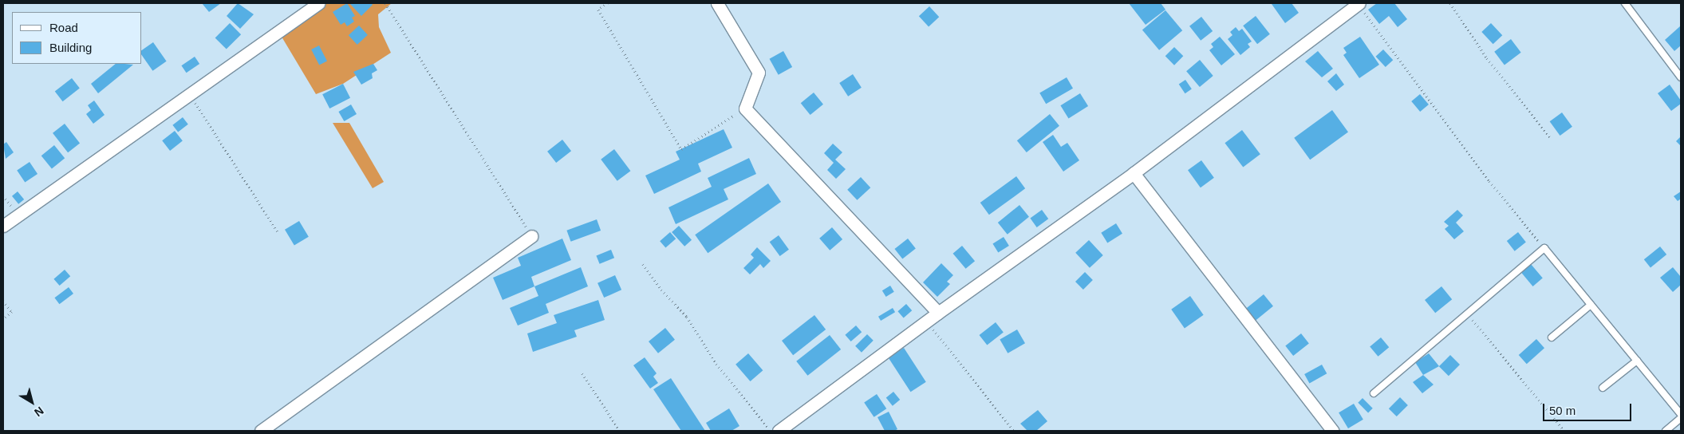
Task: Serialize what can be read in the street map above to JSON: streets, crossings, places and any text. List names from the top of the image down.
{
  "legend": ["Road", "Building"],
  "scale_bar": "50 m",
  "north": "bottom right"
}
